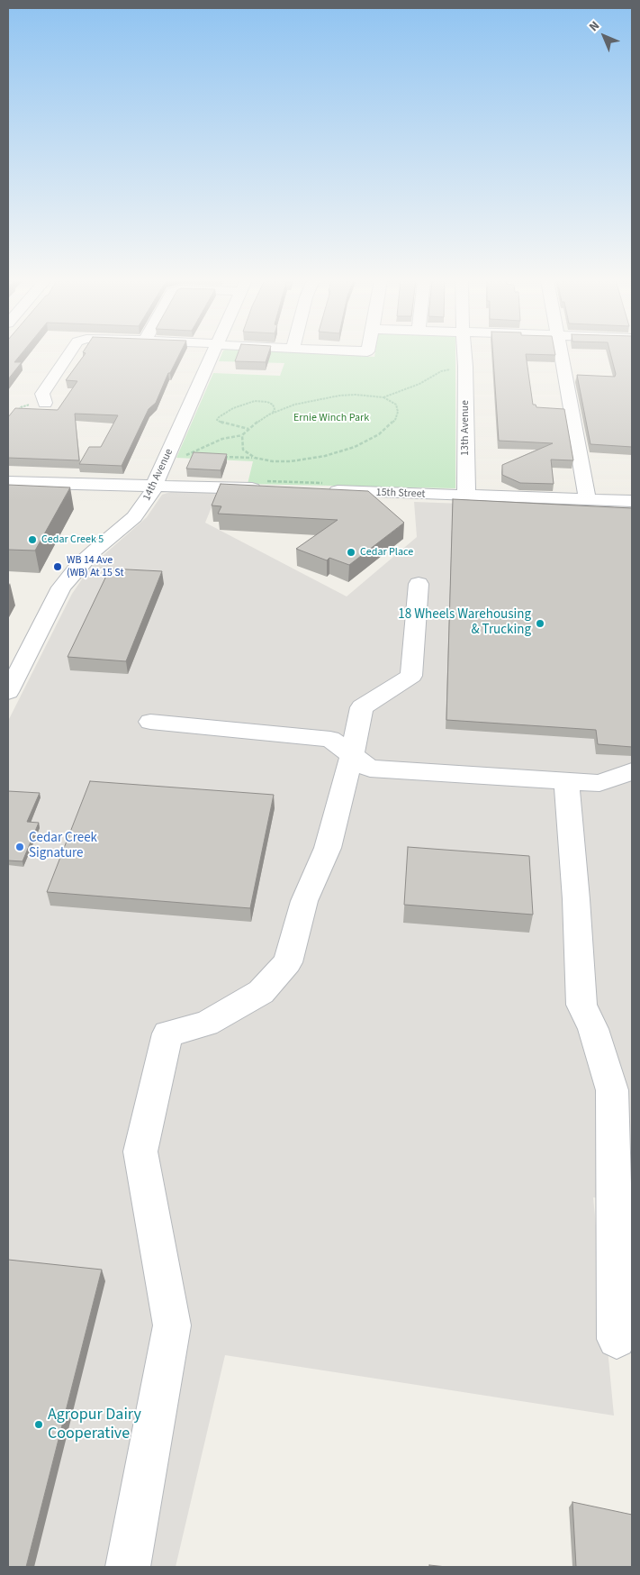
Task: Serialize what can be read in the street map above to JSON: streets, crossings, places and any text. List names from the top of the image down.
{
  "streets": {
    "street": ["13th Avenue", "14th Avenue", "15th Street"]
  },
  "crossings": [
    ["13th Avenue", "15th Street"]
  ],
  "parks": ["Ernie Winch Park"],
  "places": [
    "Cedar Creek 5",
    "Cedar Place",
    "WB 14 Ave (WB) At 15 St",
    "18 Wheels Warehousing & Trucking",
    "Cedar Creek Signature",
    "Agropur Dairy Cooperative"
  ],
  "north": "top left"
}
